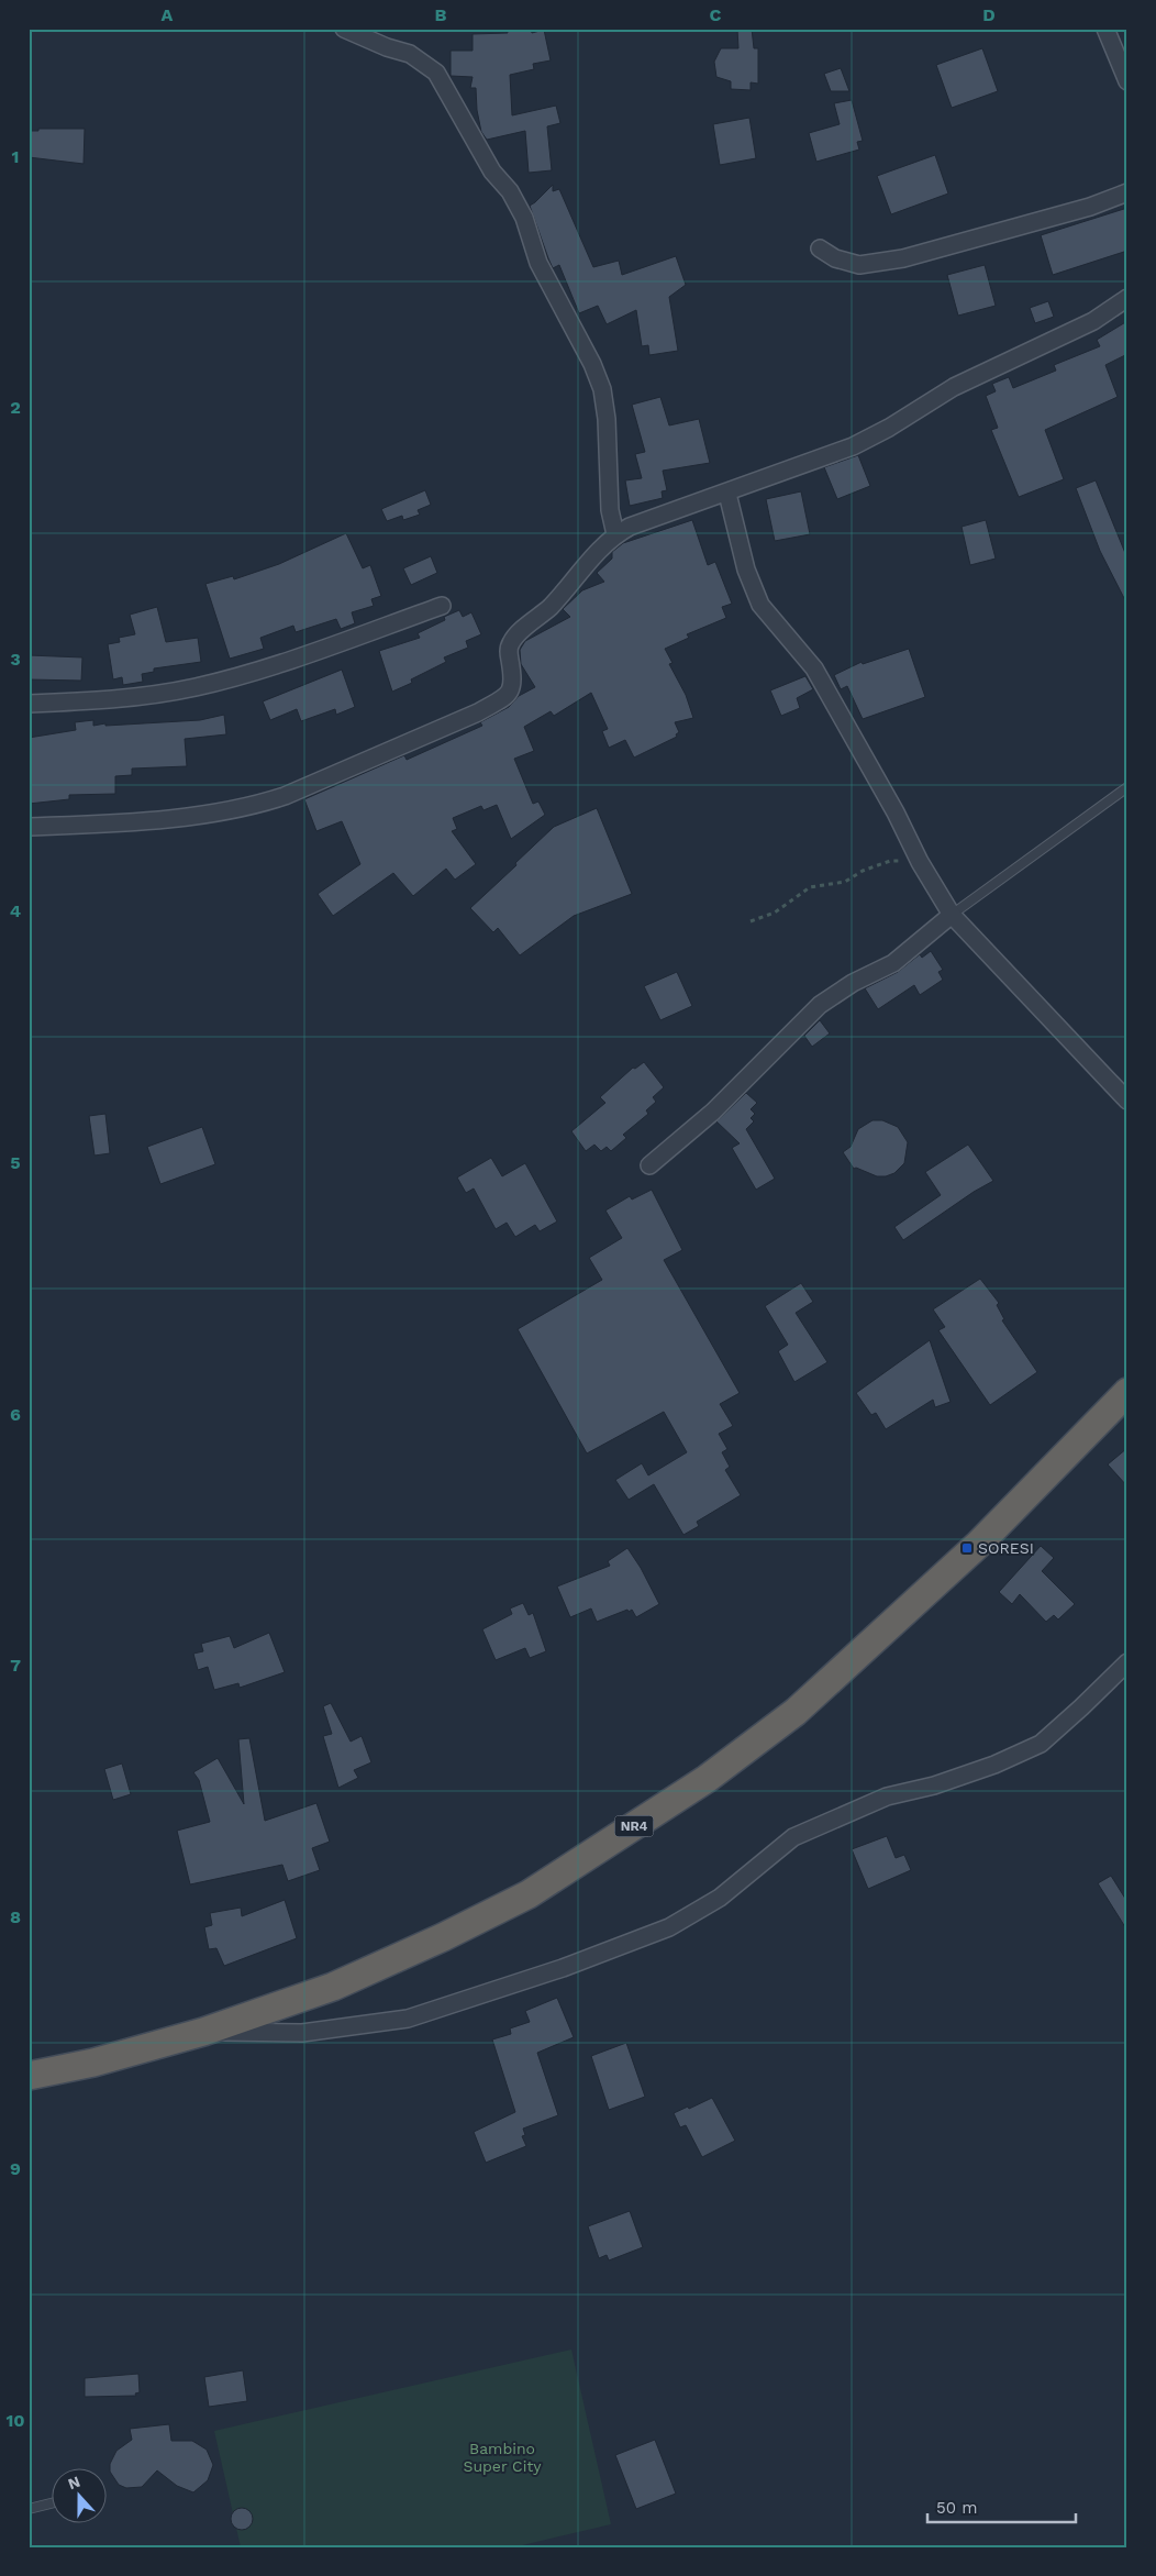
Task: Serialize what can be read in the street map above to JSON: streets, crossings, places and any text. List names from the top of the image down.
{
  "streets": {
    "highway": ["NR4"]
  },
  "parks": ["Bambino Super City"],
  "places": {
    "transit": ["SORESI"]
  },
  "scale_bar": "50 m",
  "north": "top",
  "grid": {
    "columns": [
      "A",
      "B",
      "C",
      "D"
    ],
    "rows": [
      "1",
      "2",
      "3",
      "4",
      "5",
      "6",
      "7",
      "8",
      "9",
      "10"
    ]
  }
}
